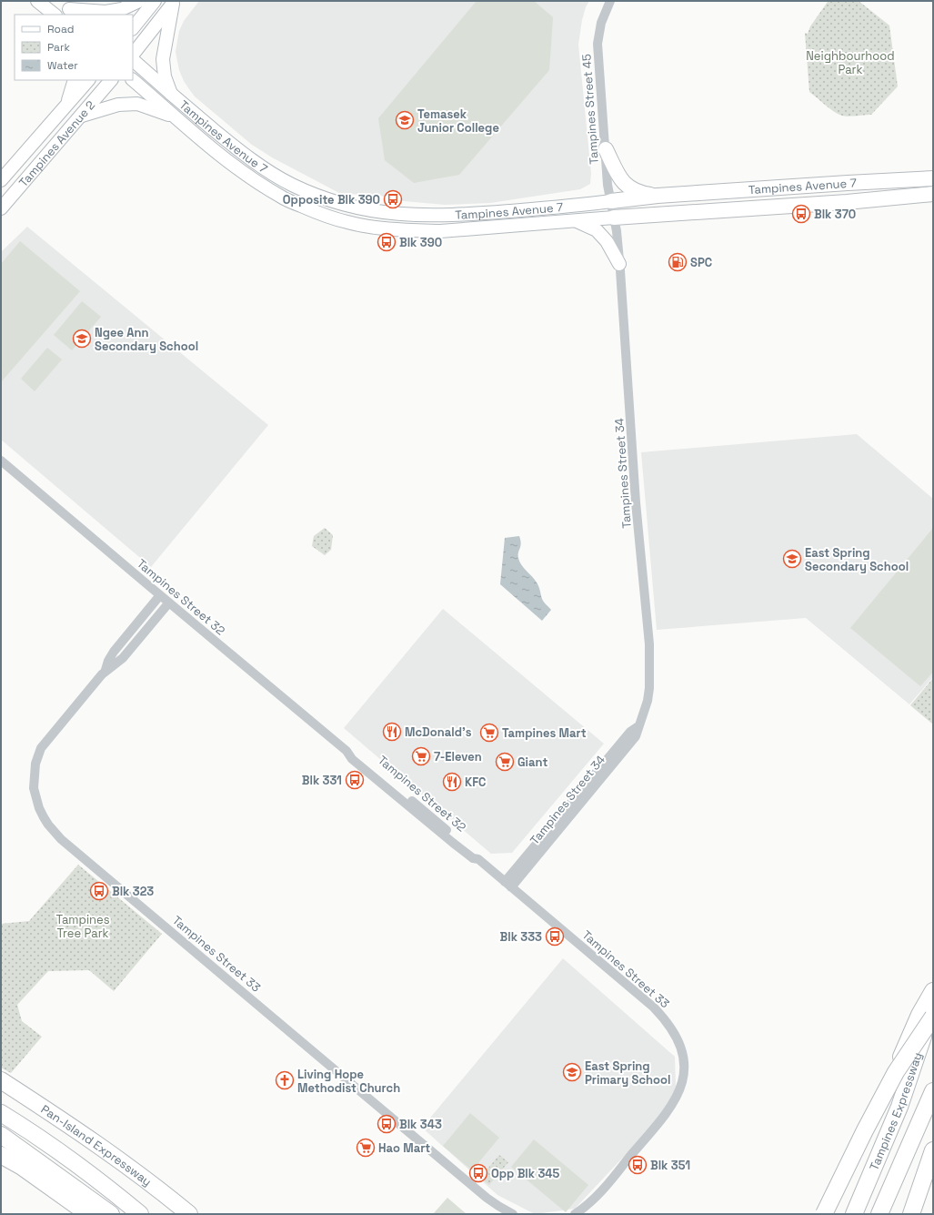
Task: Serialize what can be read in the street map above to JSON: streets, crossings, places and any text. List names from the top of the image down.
{
  "streets": {
    "highway": ["Tampines Expressway", "Pan-Island Expressway"],
    "main road": ["Tampines Avenue 7", "Tampines Avenue 2"],
    "street": [
      "Tampines Street 45",
      "Tampines Street 34",
      "Tampines Street 32",
      "Tampines Street 33"
    ]
  },
  "crossings": [
    ["Tampines Street 45", "Tampines Avenue 7"],
    ["Tampines Street 45", "Tampines Street 34"],
    ["Tampines Avenue 7", "Tampines Street 34"],
    ["Tampines Street 34", "Tampines Street 32"],
    ["Tampines Street 34", "Tampines Street 33"],
    ["Tampines Street 32", "Tampines Street 33"]
  ],
  "parks": ["Neighbourhood Park", "Tampines Tree Park"],
  "places": {
    "school or university": [
      "Temasek Junior College",
      "Ngee Ann Secondary School",
      "East Spring Secondary School",
      "East Spring Primary School"
    ],
    "bus stop": [
      "Opposite Blk 390",
      "Blk 370",
      "Blk 390",
      "Blk 331",
      "Blk 323",
      "Blk 333",
      "Blk 343",
      "Blk 351",
      "Opp Blk 345"
    ],
    "fuel station": ["SPC"],
    "restaurant": ["McDonald's", "KFC"],
    "supermarket": [
      "Tampines Mart",
      "7-Eleven",
      "Giant",
      "Hao Mart"
    ],
    "church": ["Living Hope Methodist Church"]
  },
  "legend": ["Road", "Park", "Water"]
}
